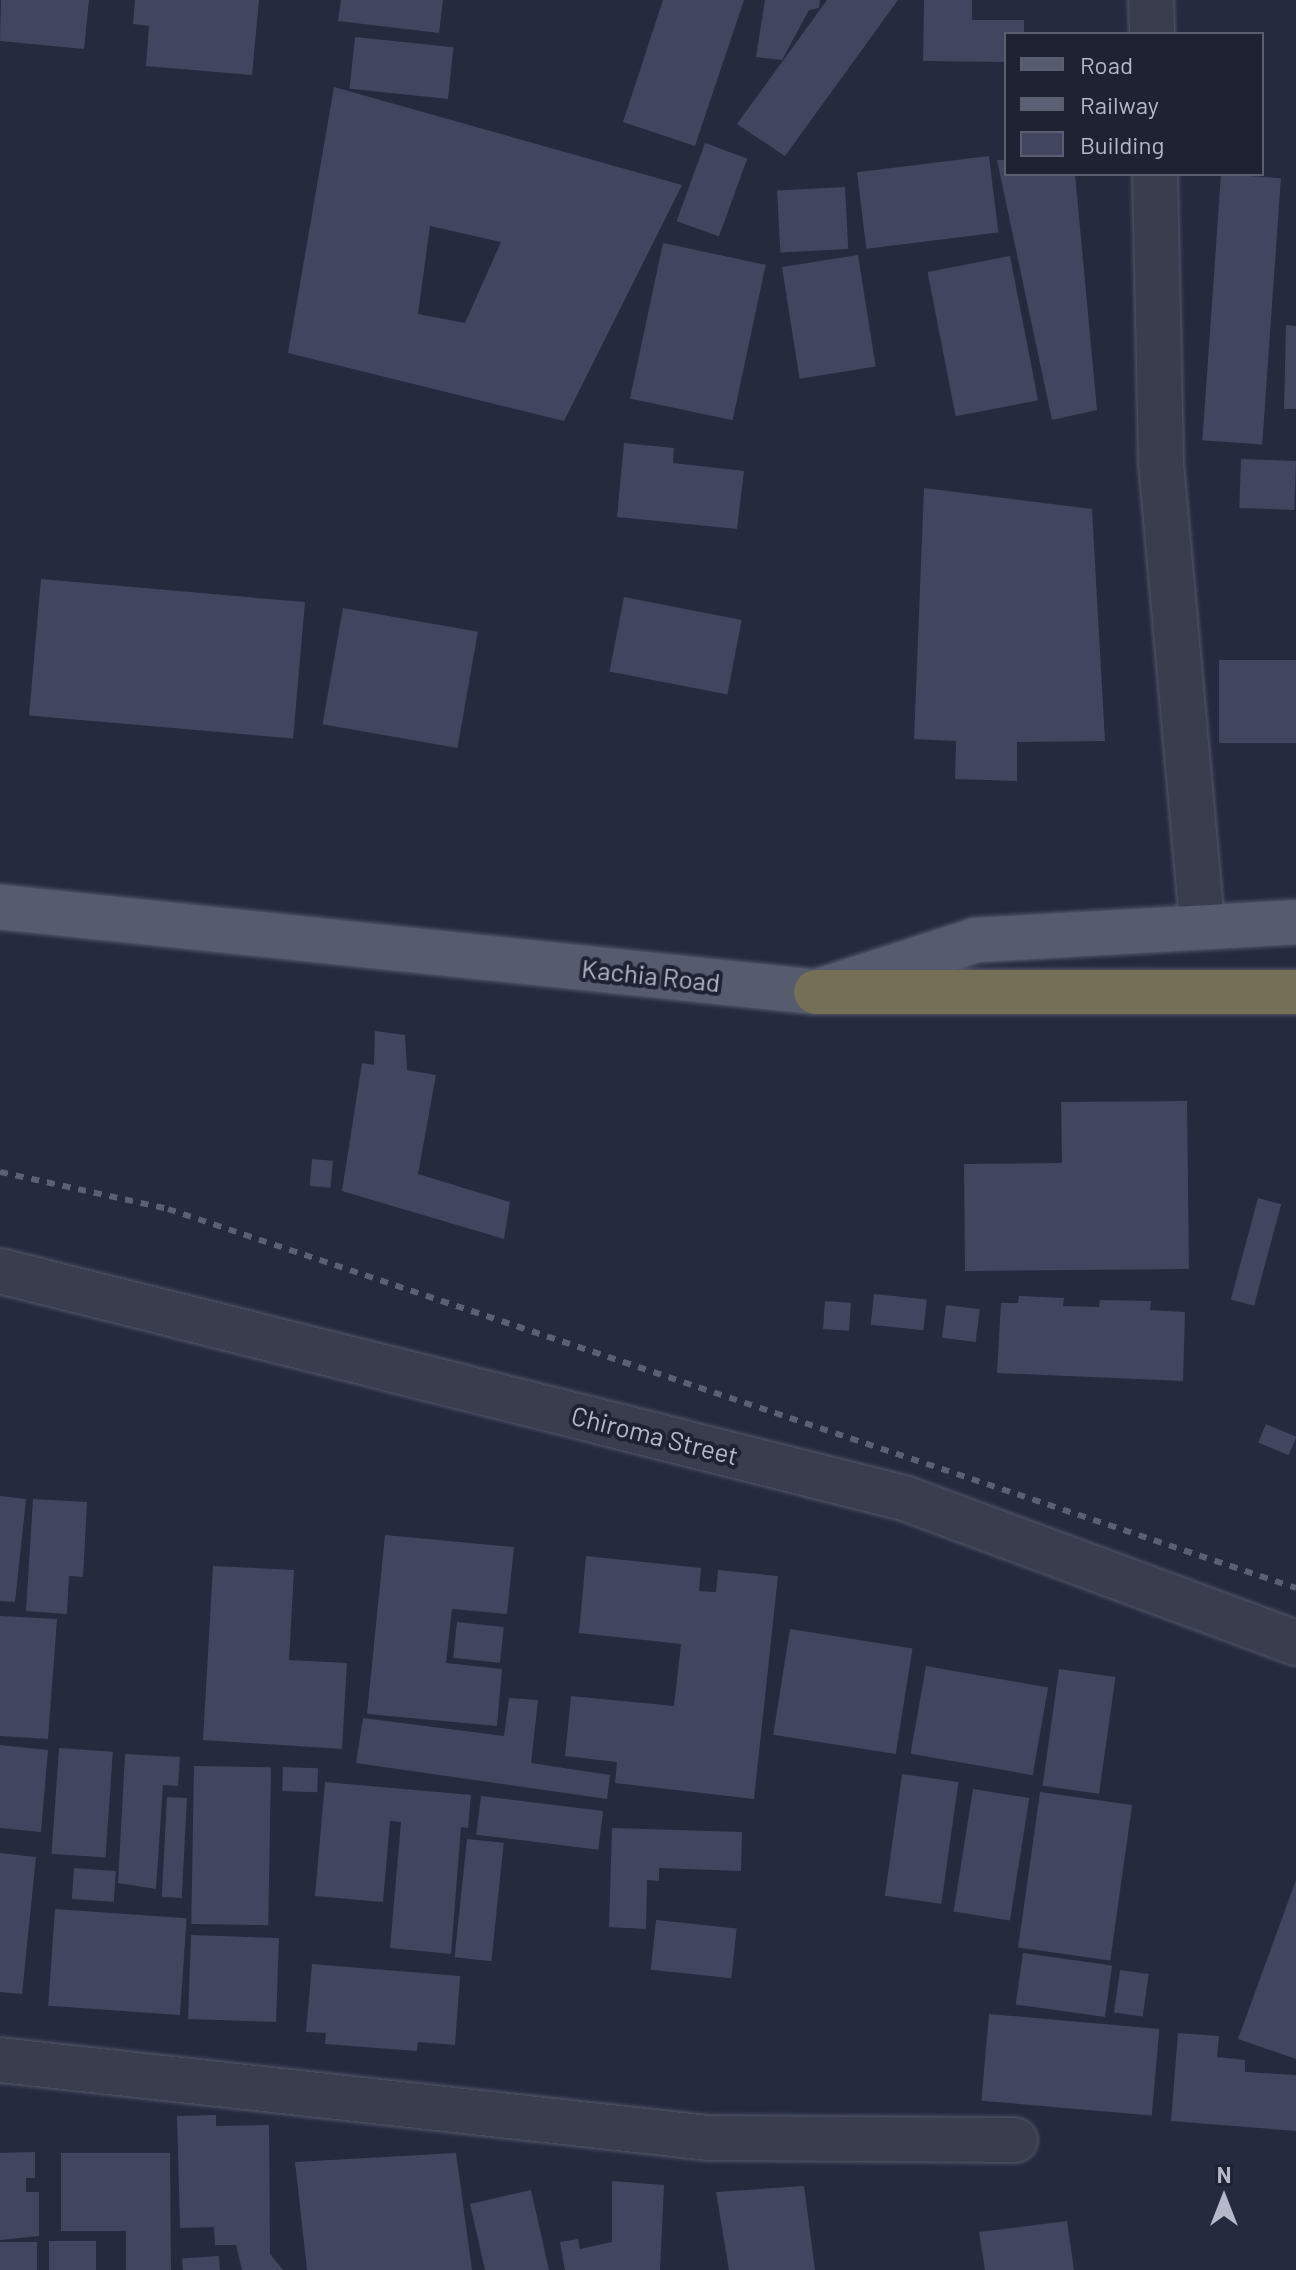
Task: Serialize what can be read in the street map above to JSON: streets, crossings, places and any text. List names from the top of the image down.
{
  "streets": {
    "main road": ["Kachia Road"],
    "street": ["Chiroma Street"]
  },
  "legend": ["Road", "Railway", "Building"],
  "north": "top"
}
